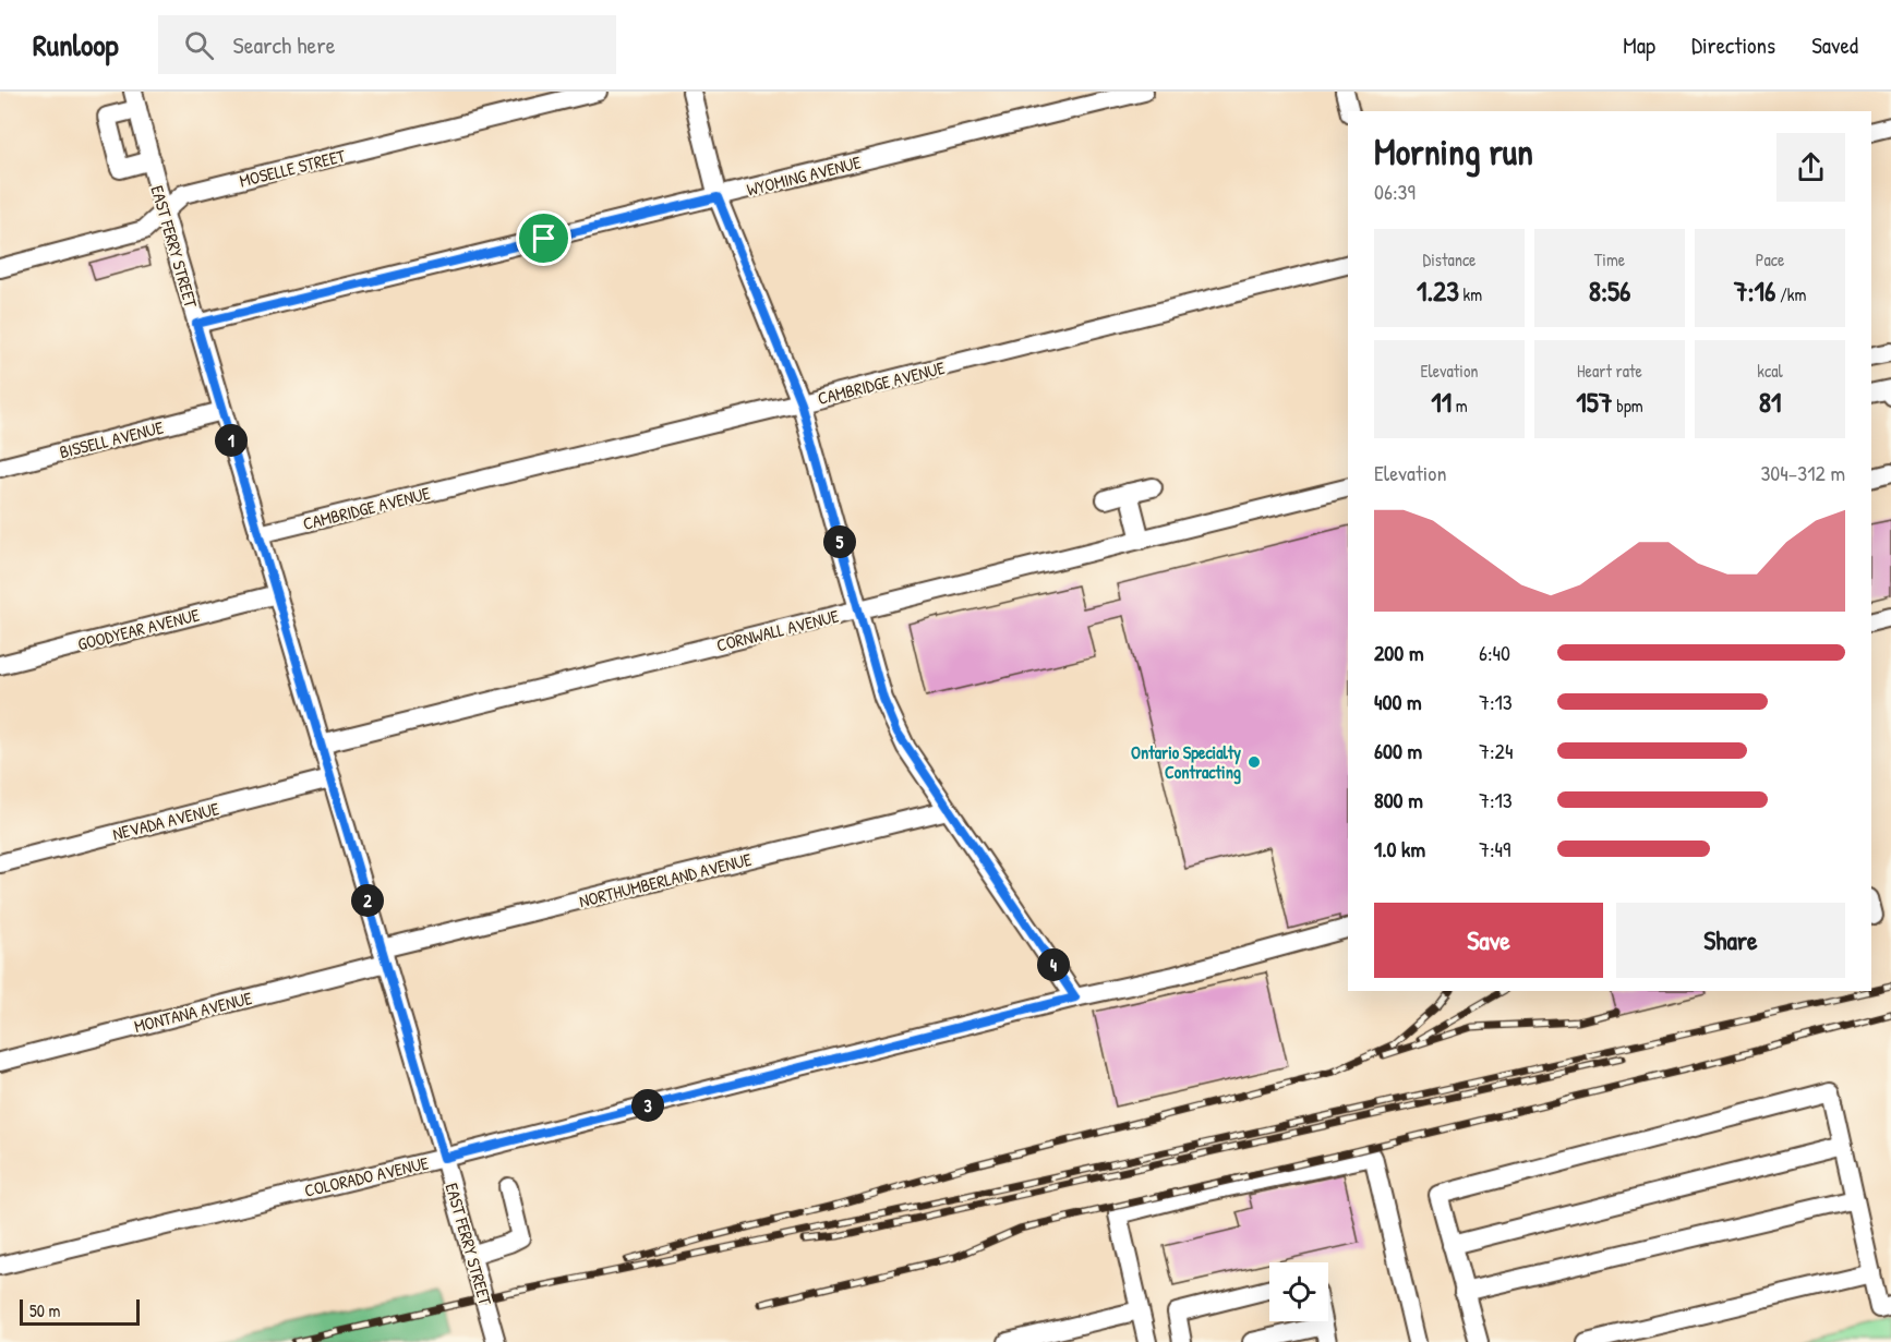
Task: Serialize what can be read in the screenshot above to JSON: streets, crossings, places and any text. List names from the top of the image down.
{
  "streets": {
    "street": [
      "MOSELLE STREET",
      "WYOMING AVENUE",
      "EAST FERRY STREET",
      "CAMBRIDGE AVENUE",
      "BISSELL AVENUE",
      "GOODYEAR AVENUE",
      "CORNWALL AVENUE",
      "NEVADA AVENUE",
      "NORTHUMBERLAND AVENUE",
      "MONTANA AVENUE",
      "COLORADO AVENUE"
    ]
  },
  "crossings": [
    ["MOSELLE STREET", "EAST FERRY STREET"],
    ["WYOMING AVENUE", "EAST FERRY STREET"],
    ["EAST FERRY STREET", "CAMBRIDGE AVENUE"],
    ["EAST FERRY STREET", "BISSELL AVENUE"],
    ["EAST FERRY STREET", "GOODYEAR AVENUE"],
    ["EAST FERRY STREET", "CORNWALL AVENUE"],
    ["EAST FERRY STREET", "NEVADA AVENUE"],
    ["EAST FERRY STREET", "NORTHUMBERLAND AVENUE"],
    ["EAST FERRY STREET", "MONTANA AVENUE"],
    ["EAST FERRY STREET", "COLORADO AVENUE"],
    ["NORTHUMBERLAND AVENUE", "MONTANA AVENUE"]
  ],
  "places": ["Ontario Specialty Contracting"],
  "scale_bar": "50 m",
  "page": {
    "header": "Runloop",
    "search": "Search here",
    "nav": ["Map", "Directions", "Saved"],
    "heading": ["Morning run", "06:39"],
    "stats": [
      ["Distance", "1.23 km"],
      ["Time", "8:56"],
      ["Pace", "7:16 /km"],
      ["Elevation", "11 m"],
      ["Heart rate", "157 bpm"],
      ["kcal", "81"]
    ],
    "pins": [
      "1",
      "5",
      "2",
      "4",
      "3"
    ],
    "chart": ["Elevation", "304–312 m"],
    "list": [
      {
        "name": "200 m",
        "note": "6:40"
      },
      {
        "name": "400 m",
        "note": "7:13"
      },
      {
        "name": "600 m",
        "note": "7:24"
      },
      {
        "name": "800 m",
        "note": "7:13"
      },
      {
        "name": "1.0 km",
        "note": "7:49"
      }
    ],
    "buttons": ["Save", "Share"],
    "scale": "50 m"
  }
}
